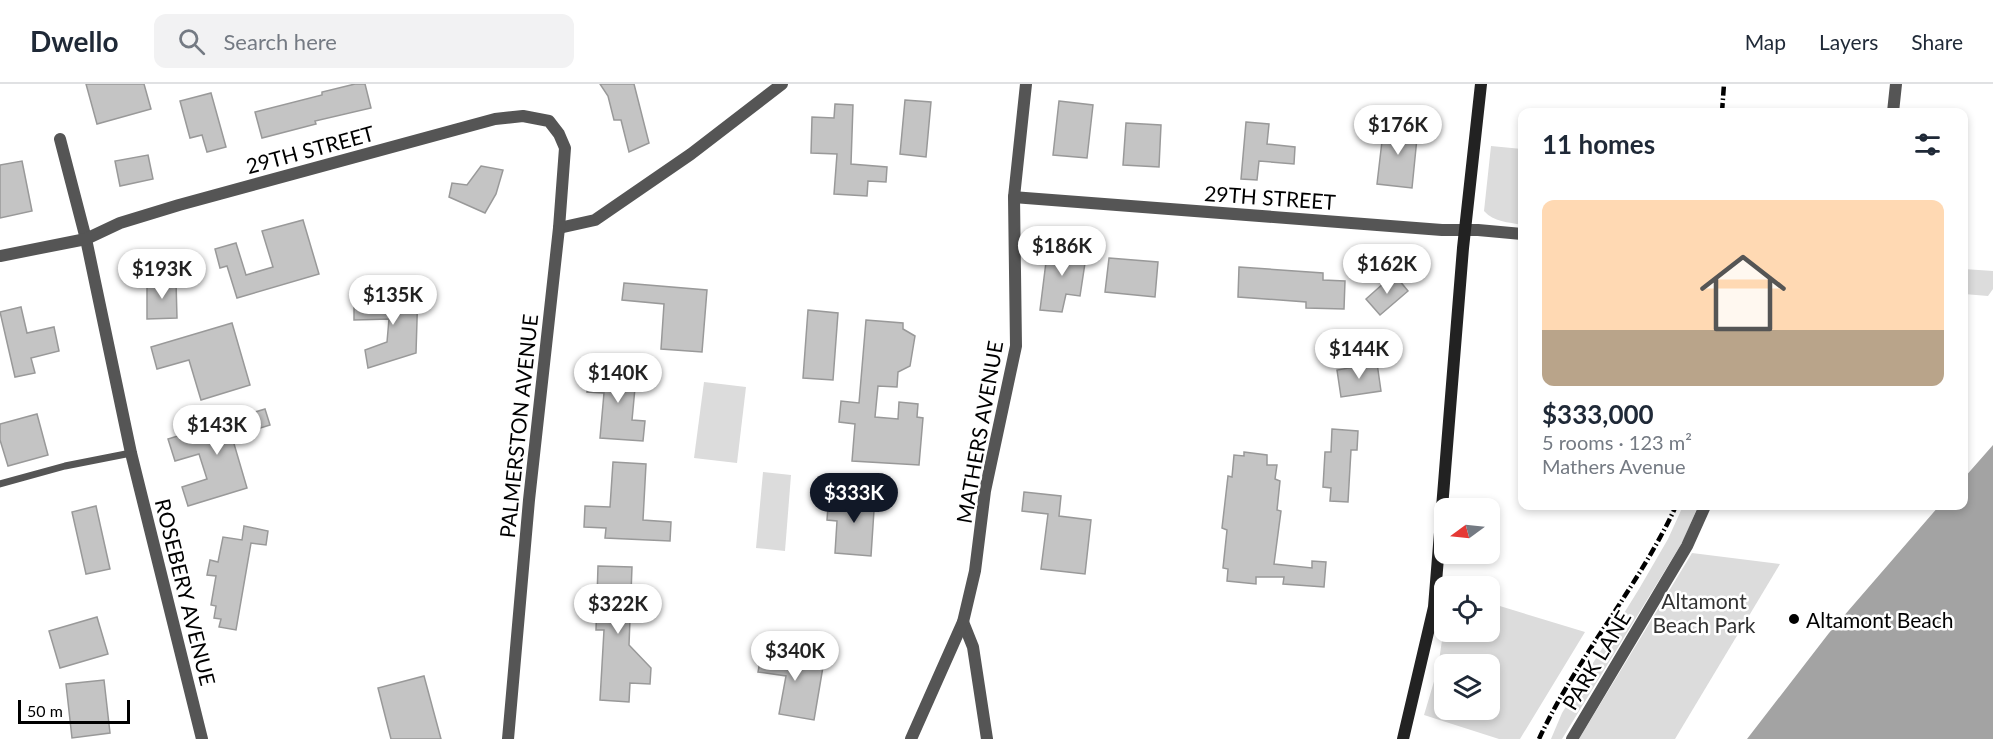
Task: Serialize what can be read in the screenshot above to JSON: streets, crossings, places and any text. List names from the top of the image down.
{
  "streets": {
    "street": [
      "29TH STREET",
      "PALMERSTON AVENUE",
      "MATHERS AVENUE",
      "ROSEBERY AVENUE",
      "PARK LANE"
    ]
  },
  "crossings": [
    ["29TH STREET", "PALMERSTON AVENUE"],
    ["29TH STREET", "MATHERS AVENUE"],
    ["29TH STREET", "ROSEBERY AVENUE"]
  ],
  "parks": ["Altamont Beach Park"],
  "places": ["Altamont Beach"],
  "scale_bar": "50 m",
  "north": "left",
  "page": {
    "header": "Dwello",
    "search": "Search here",
    "nav": ["Map", "Layers", "Share"],
    "price": [
      "$176K",
      "$186K",
      "$162K",
      "$193K",
      "$135K",
      "$144K",
      "$140K",
      "$143K",
      "$333K",
      "$322K",
      "$340K"
    ],
    "heading": "11 homes",
    "list": [
      {
        "name": "$333,000",
        "note": "5 rooms · 123 m² · Mathers Avenue"
      }
    ],
    "scale": "50 m"
  }
}
